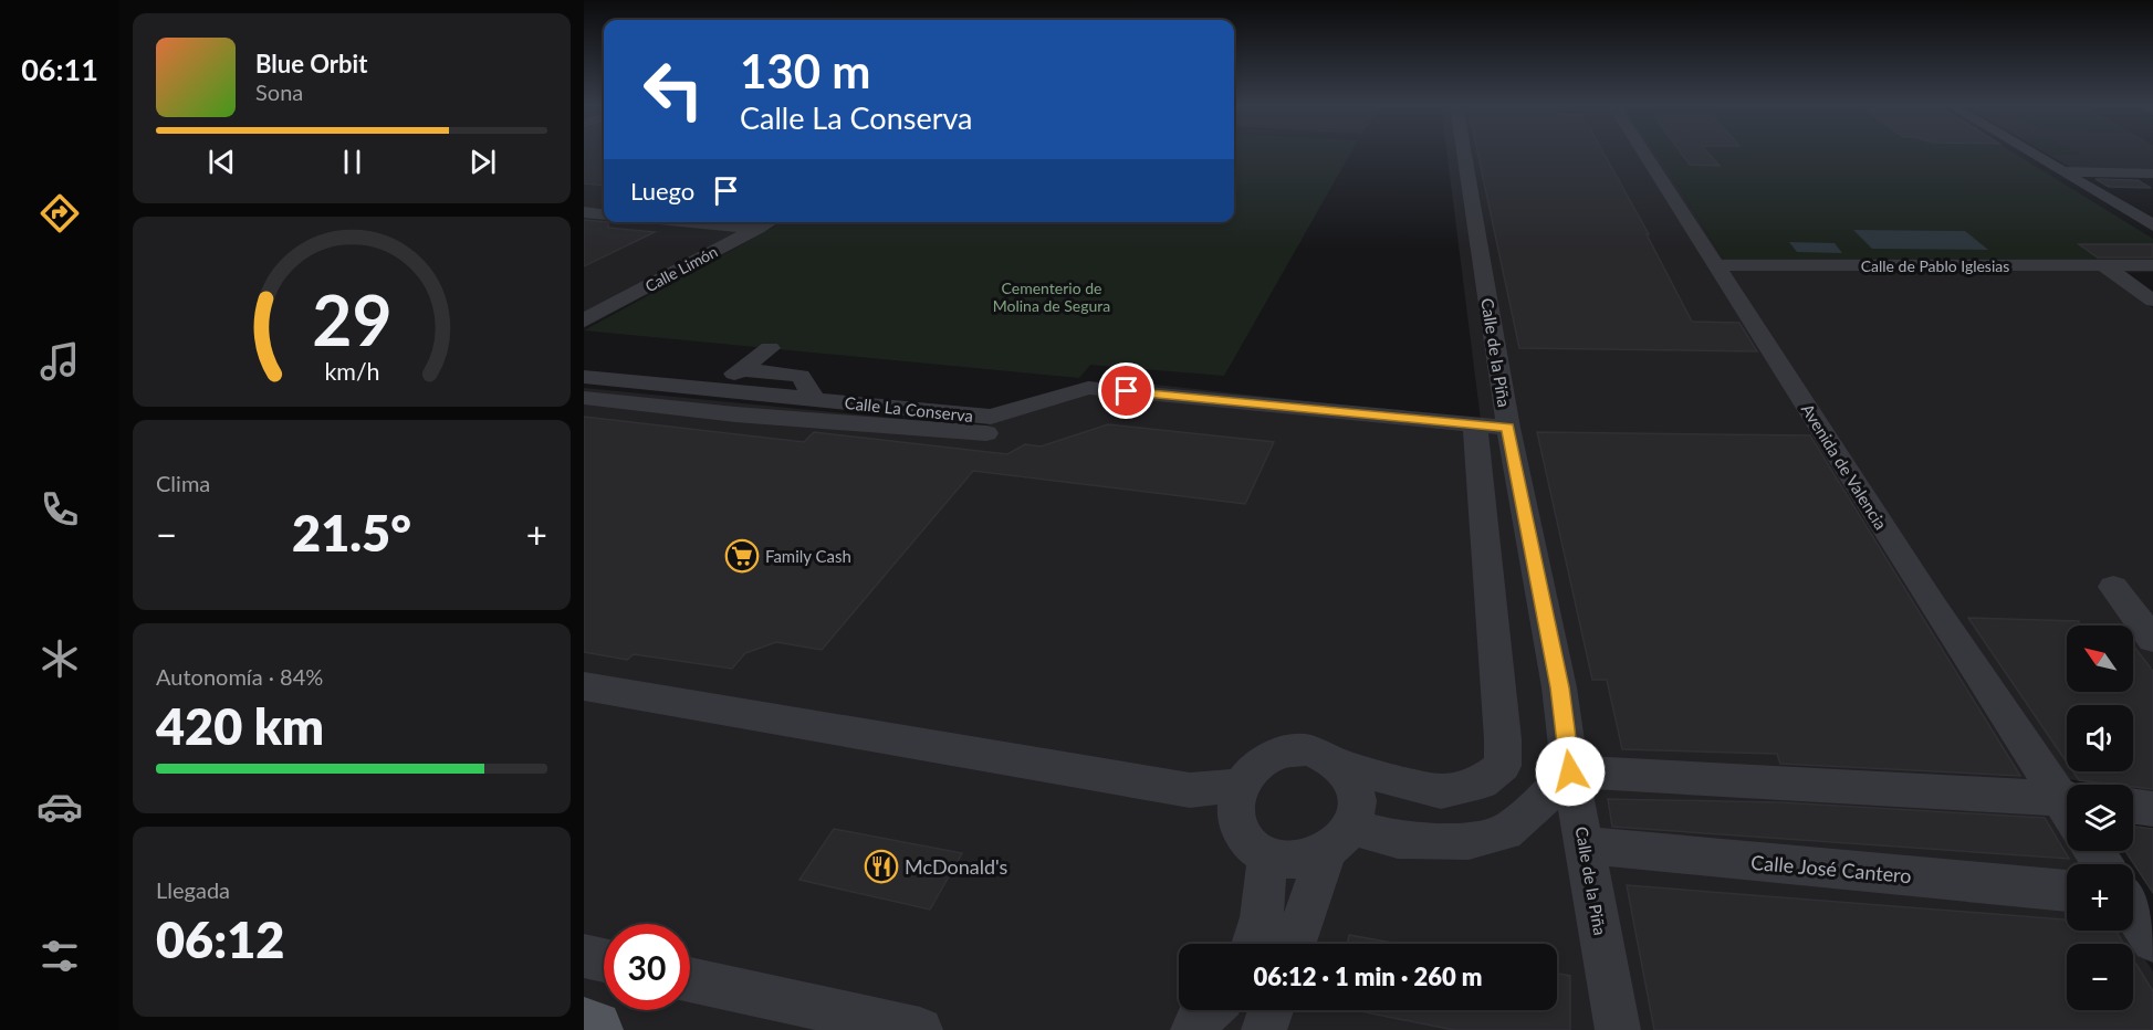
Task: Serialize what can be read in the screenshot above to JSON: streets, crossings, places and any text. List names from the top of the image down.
{
  "streets": {
    "street": [
      "Calle de Pablo Iglesias",
      "Calle Limón",
      "Calle de la Piña",
      "Calle La Conserva",
      "Avenida de Valencia",
      "Calle José Cantero"
    ]
  },
  "crossings": [
    ["Calle de Pablo Iglesias", "Avenida de Valencia"],
    ["Calle de la Piña", "Calle La Conserva"],
    ["Calle de la Piña", "Calle José Cantero"]
  ],
  "parks": ["Cementerio de Molina de Segura"],
  "places": {
    "supermarket": ["Family Cash"],
    "restaurant": ["McDonald's"]
  },
  "north": "top left",
  "page": {
    "tabs": "06:11",
    "turn": ["130 m", "Calle La Conserva"],
    "song": ["Blue Orbit", "Sona"],
    "then": "Luego",
    "tile": [
      "Clima",
      ["Autonomía · 84%", "420 km"],
      ["Llegada", "06:12"]
    ],
    "heat": ["−", "21.5°", "+"],
    "map_buttons": ["+", "−"],
    "limit": "30",
    "trip": "06:12 · 1 min · 260 m",
    "gauge": ["29", "km/h"]
  }
}
